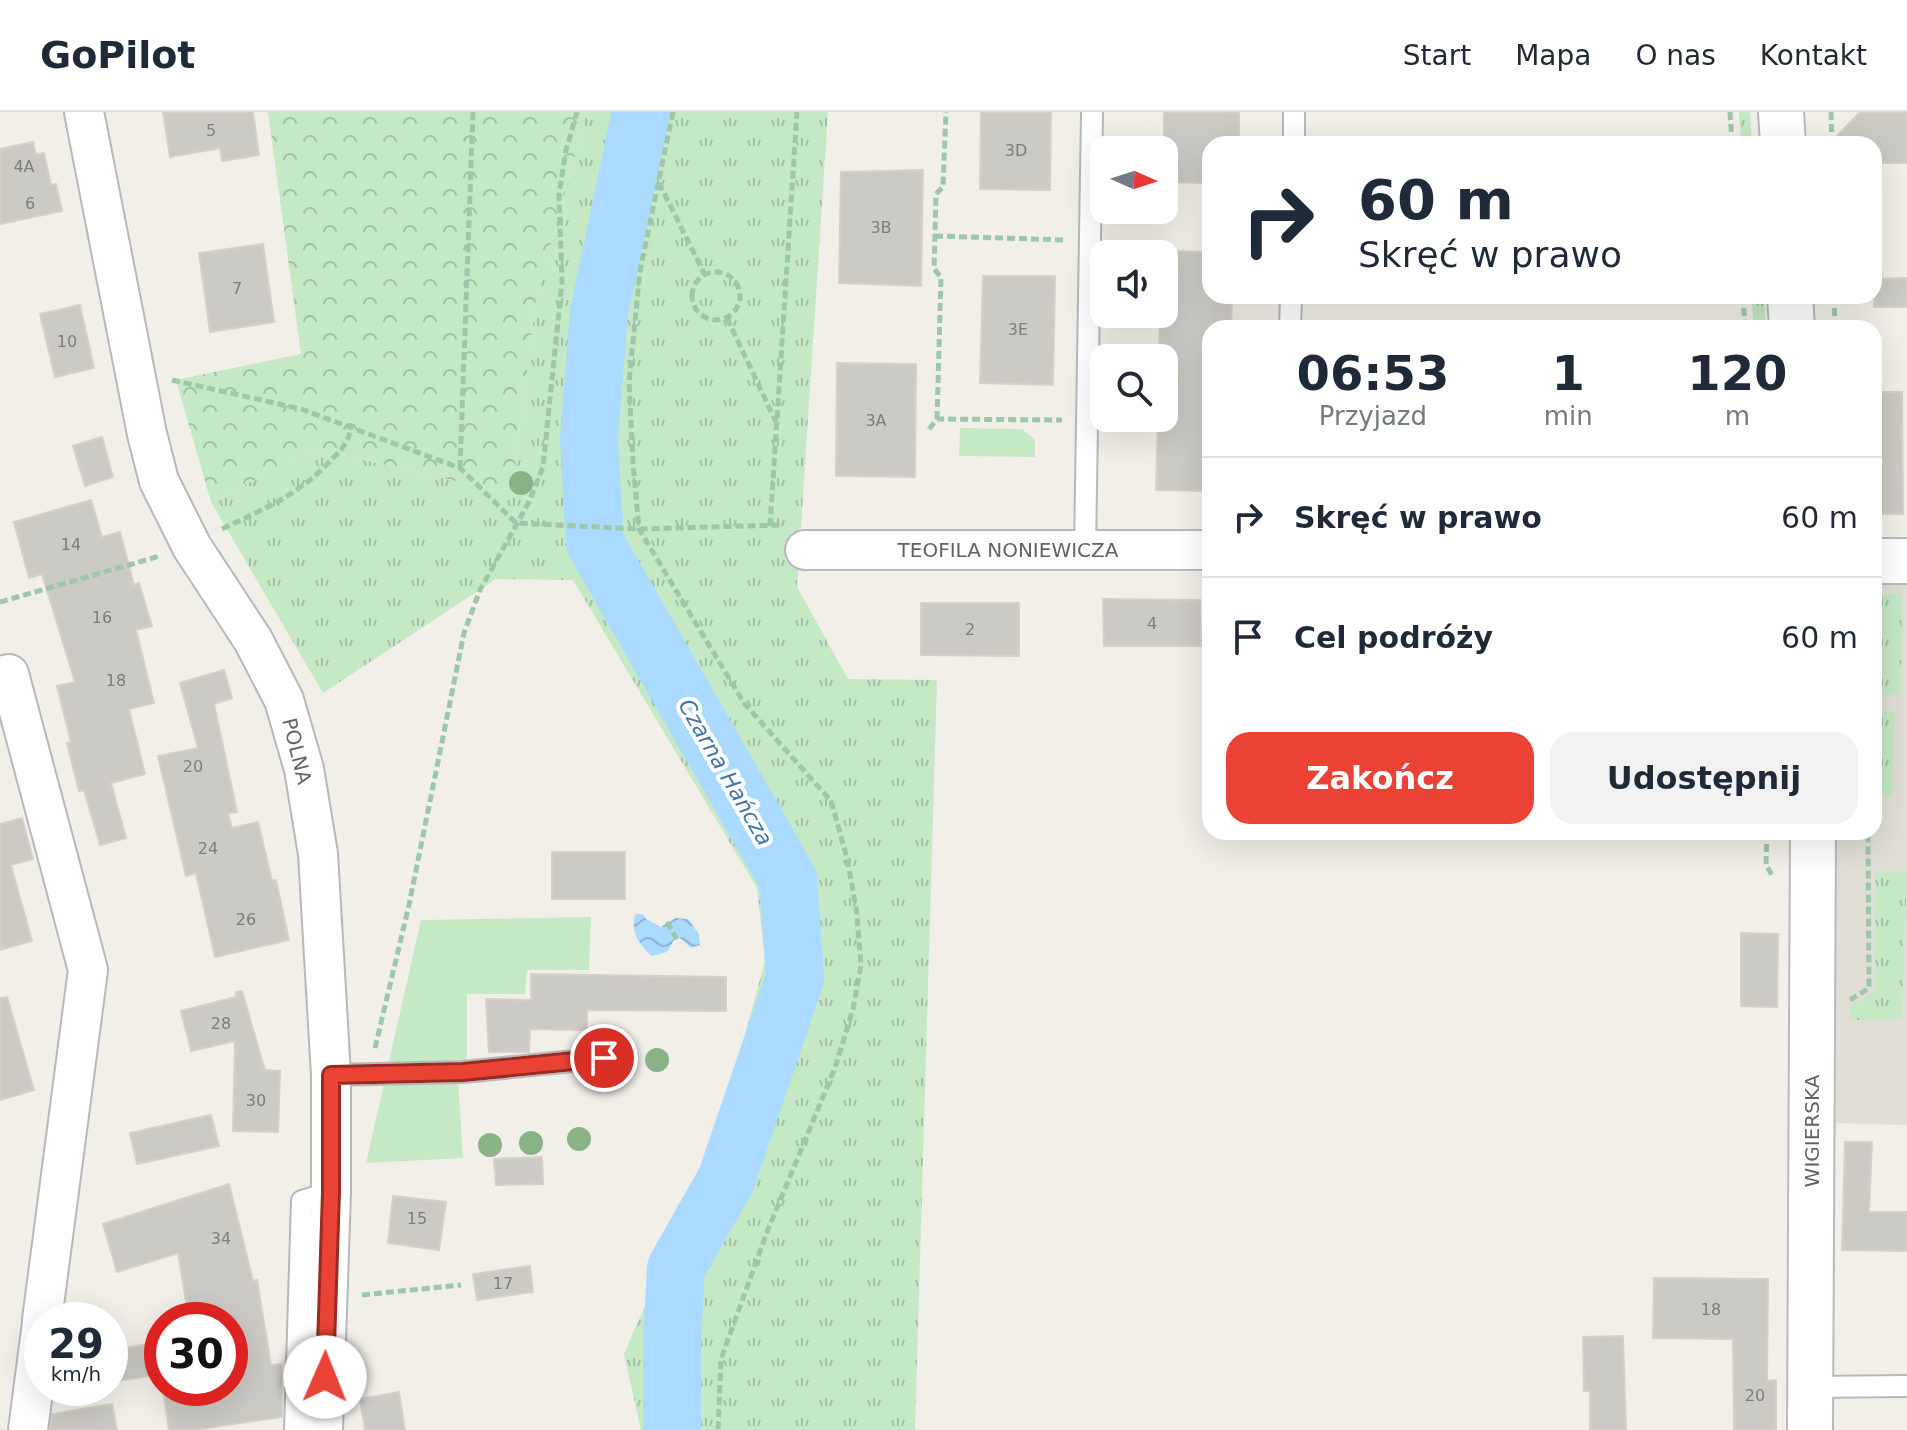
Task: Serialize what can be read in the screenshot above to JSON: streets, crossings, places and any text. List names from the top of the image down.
{
  "streets": {
    "main road": ["WIGIERSKA"],
    "street": ["TEOFILA NONIEWICZA", "POLNA"]
  },
  "water": ["Czarna Hańcza"],
  "house_numbers": [
    "5",
    "3D",
    "4A",
    "6",
    "3B",
    "7",
    "3E",
    "10",
    "3A",
    "14",
    "16",
    "4",
    "2",
    "18",
    "20",
    "24",
    "26",
    "28",
    "30",
    "15",
    "34",
    "17",
    "18",
    "20"
  ],
  "north": "right",
  "page": {
    "header": "GoPilot",
    "nav": [
      "Start",
      "Mapa",
      "O nas",
      "Kontakt"
    ],
    "turn": ["60 m", "Skręć w prawo"],
    "eta": [
      "06:53",
      "Przyjazd",
      "1",
      "min",
      "120",
      "m"
    ],
    "list": [
      {
        "name": "Skręć w prawo",
        "value": "60 m"
      },
      {
        "name": "Cel podróży",
        "value": "60 m"
      }
    ],
    "buttons": ["Zakończ", "Udostępnij"],
    "speed": "29 km/h",
    "limit": "30"
  }
}
